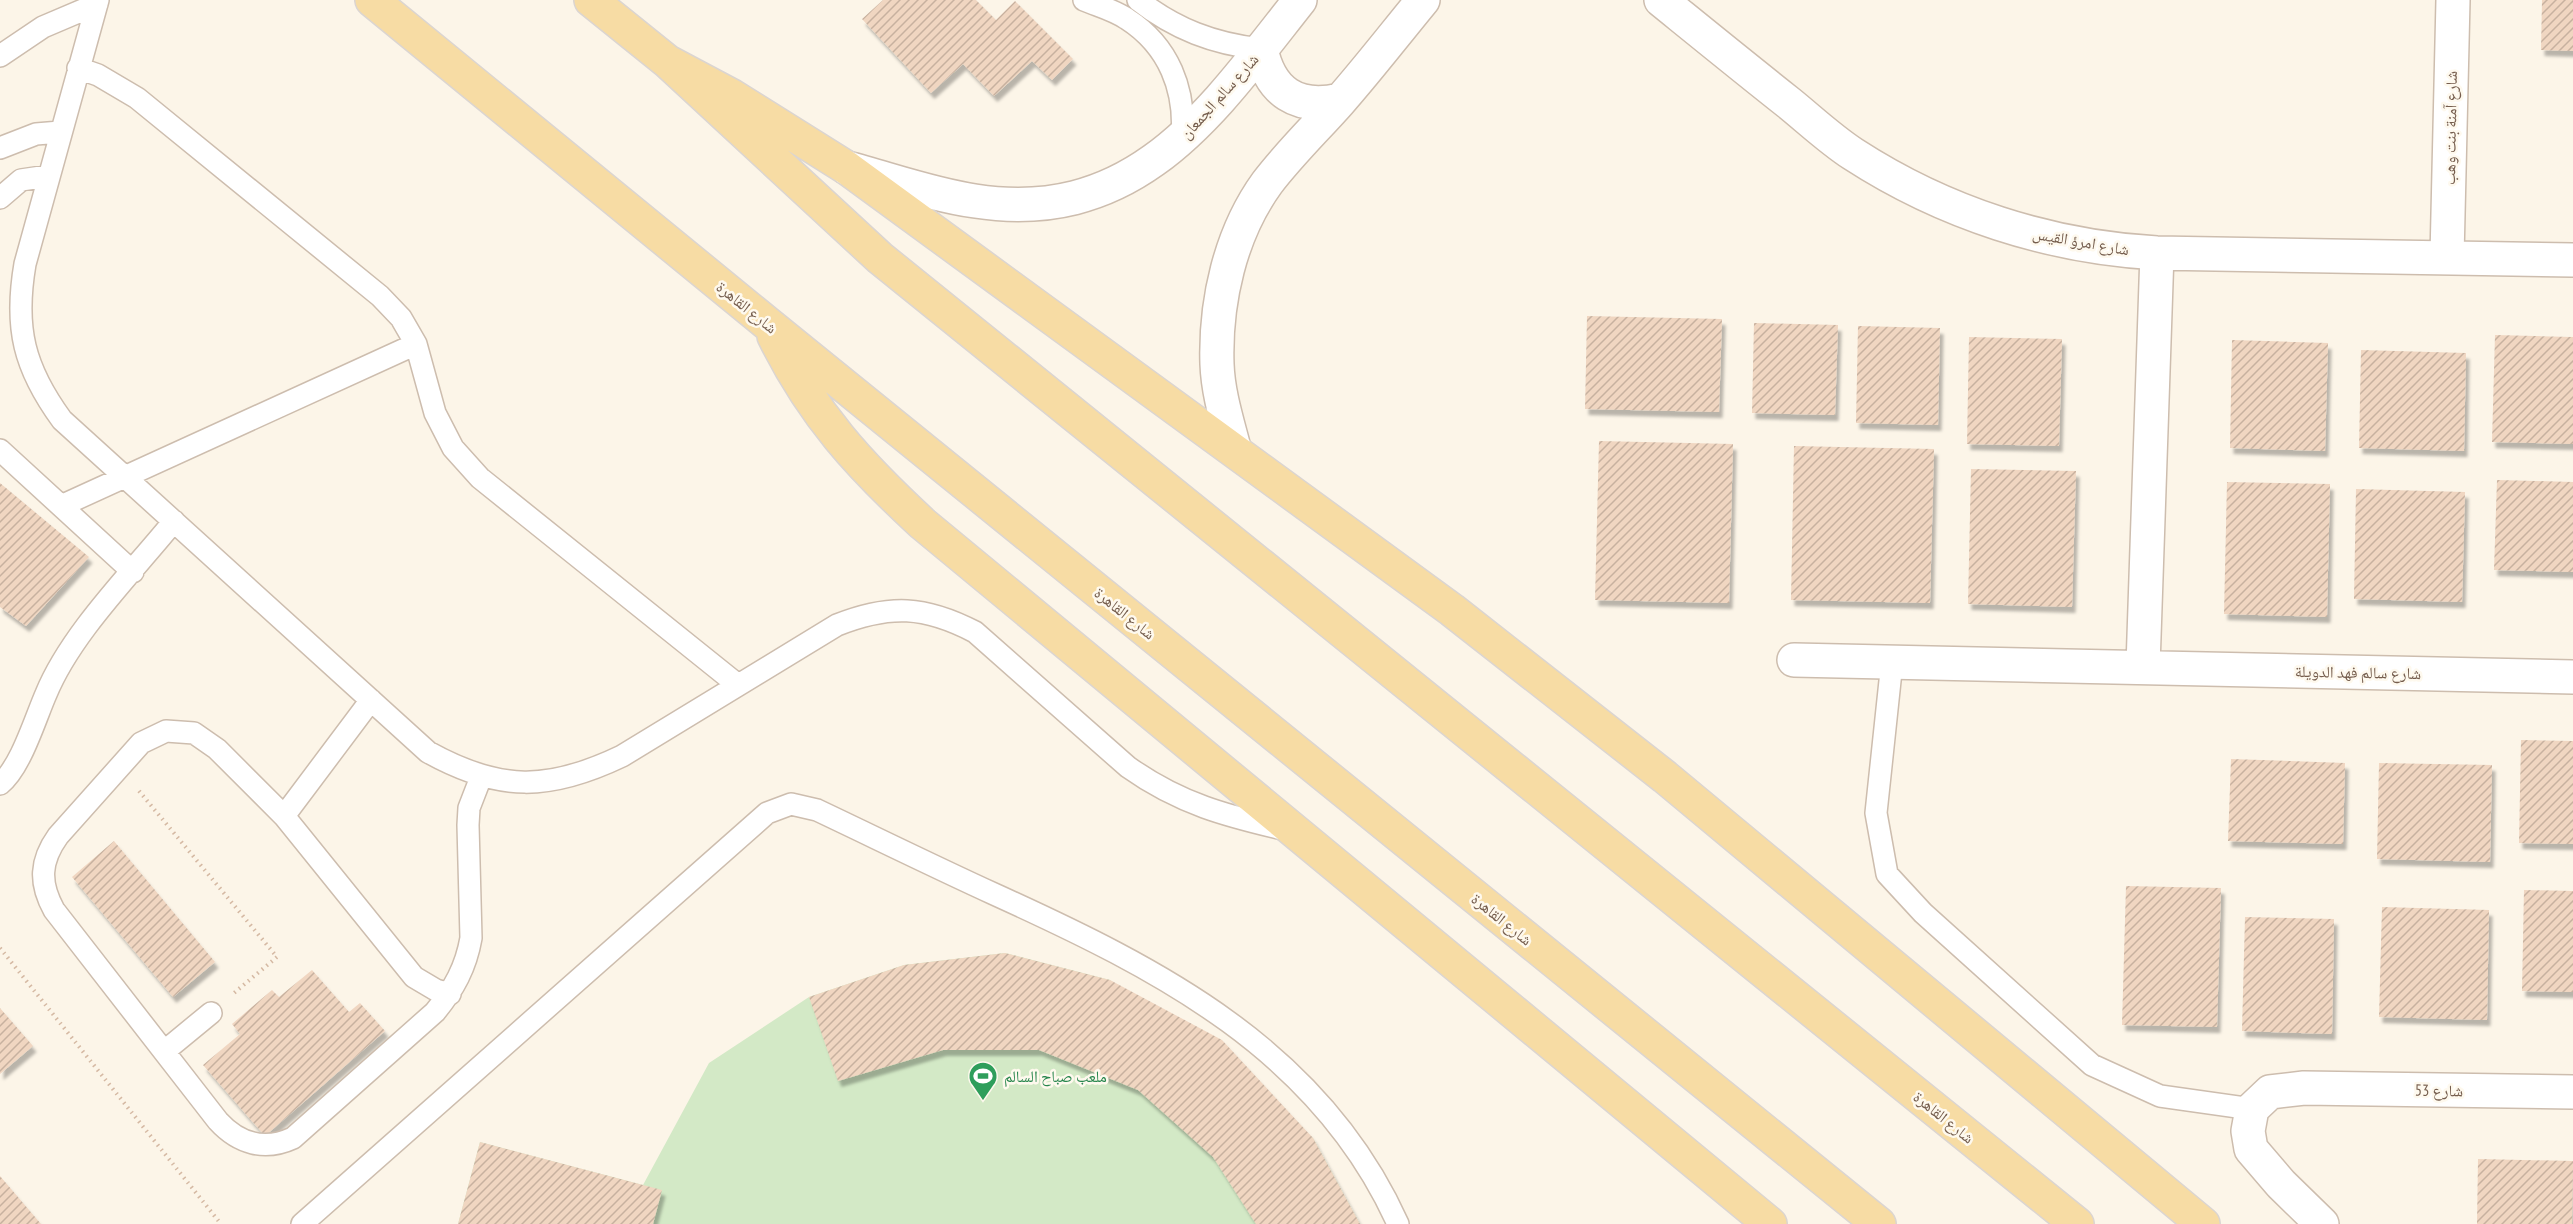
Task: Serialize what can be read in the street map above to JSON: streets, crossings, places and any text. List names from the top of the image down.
{
  "streets": {
    "main road": ["شارع القاهرة"],
    "street": [
      "شارع سالم الجمعان",
      "شارع آمنة بنت وهب",
      "شارع امرؤ القيس",
      "شارع سالم فهد الدويلة",
      "شارع 53"
    ]
  },
  "crossings": [
    ["شارع آمنة بنت وهب", "شارع امرؤ القيس"]
  ],
  "places": {
    "sports": ["ملعب صباح السالم"]
  }
}
